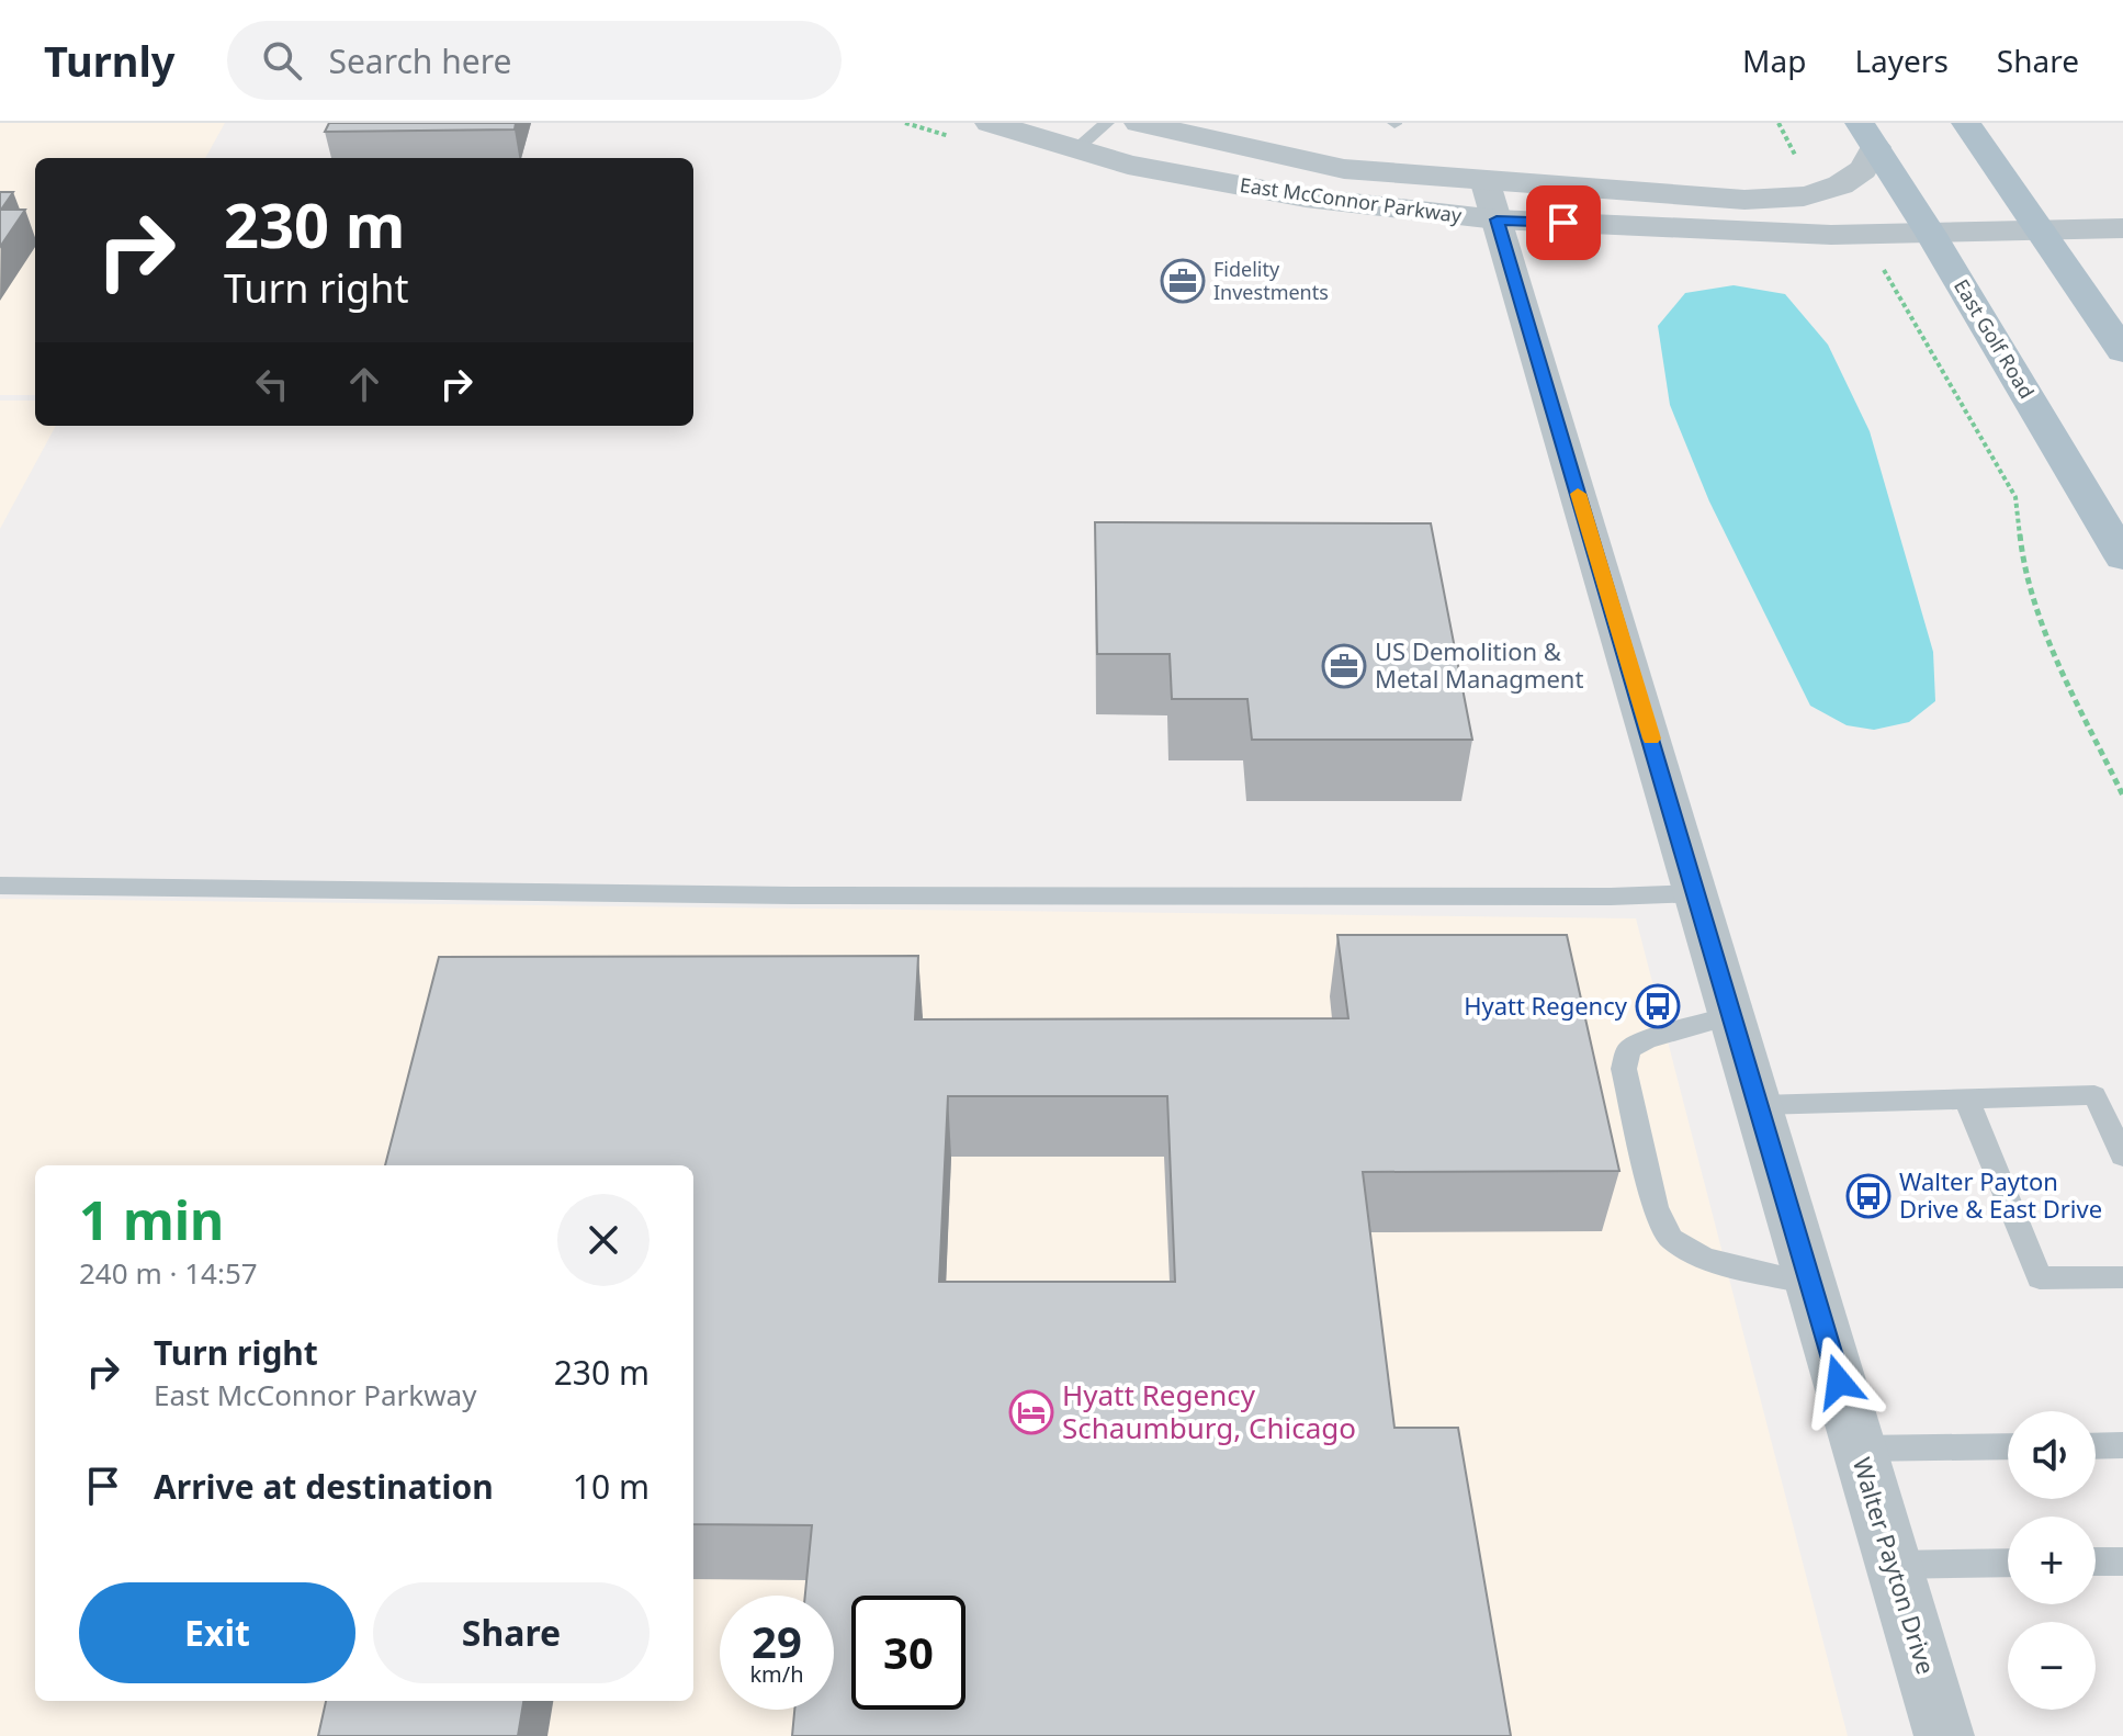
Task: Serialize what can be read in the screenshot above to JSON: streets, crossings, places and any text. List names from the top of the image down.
{
  "streets": {
    "main road": ["East Golf Road"],
    "street": ["East McConnor Parkway", "Walter Payton Drive"]
  },
  "crossings": [
    ["East McConnor Parkway", "East Golf Road"],
    ["East McConnor Parkway", "Walter Payton Drive"]
  ],
  "places": {
    "office": ["Fidelity Investments", "US Demolition & Metal Managment"],
    "bus stop": ["Hyatt Regency", "Walter Payton Drive & East Drive"],
    "hotel": ["Hyatt Regency Schaumburg, Chicago"]
  },
  "page": {
    "header": "Turnly",
    "search": "Search here",
    "nav": ["Map", "Layers", "Share"],
    "turn": ["230 m", "Turn right"],
    "heading": ["1 min", "240 m · 14:57"],
    "list": [
      {
        "name": "Turn right",
        "note": "East McConnor Parkway",
        "value": "230 m"
      },
      {
        "name": "Arrive at destination",
        "value": "10 m"
      }
    ],
    "map_buttons": ["+", "−"],
    "buttons": ["Exit", "Share"],
    "speed": "29 km/h",
    "limit": "30"
  }
}
